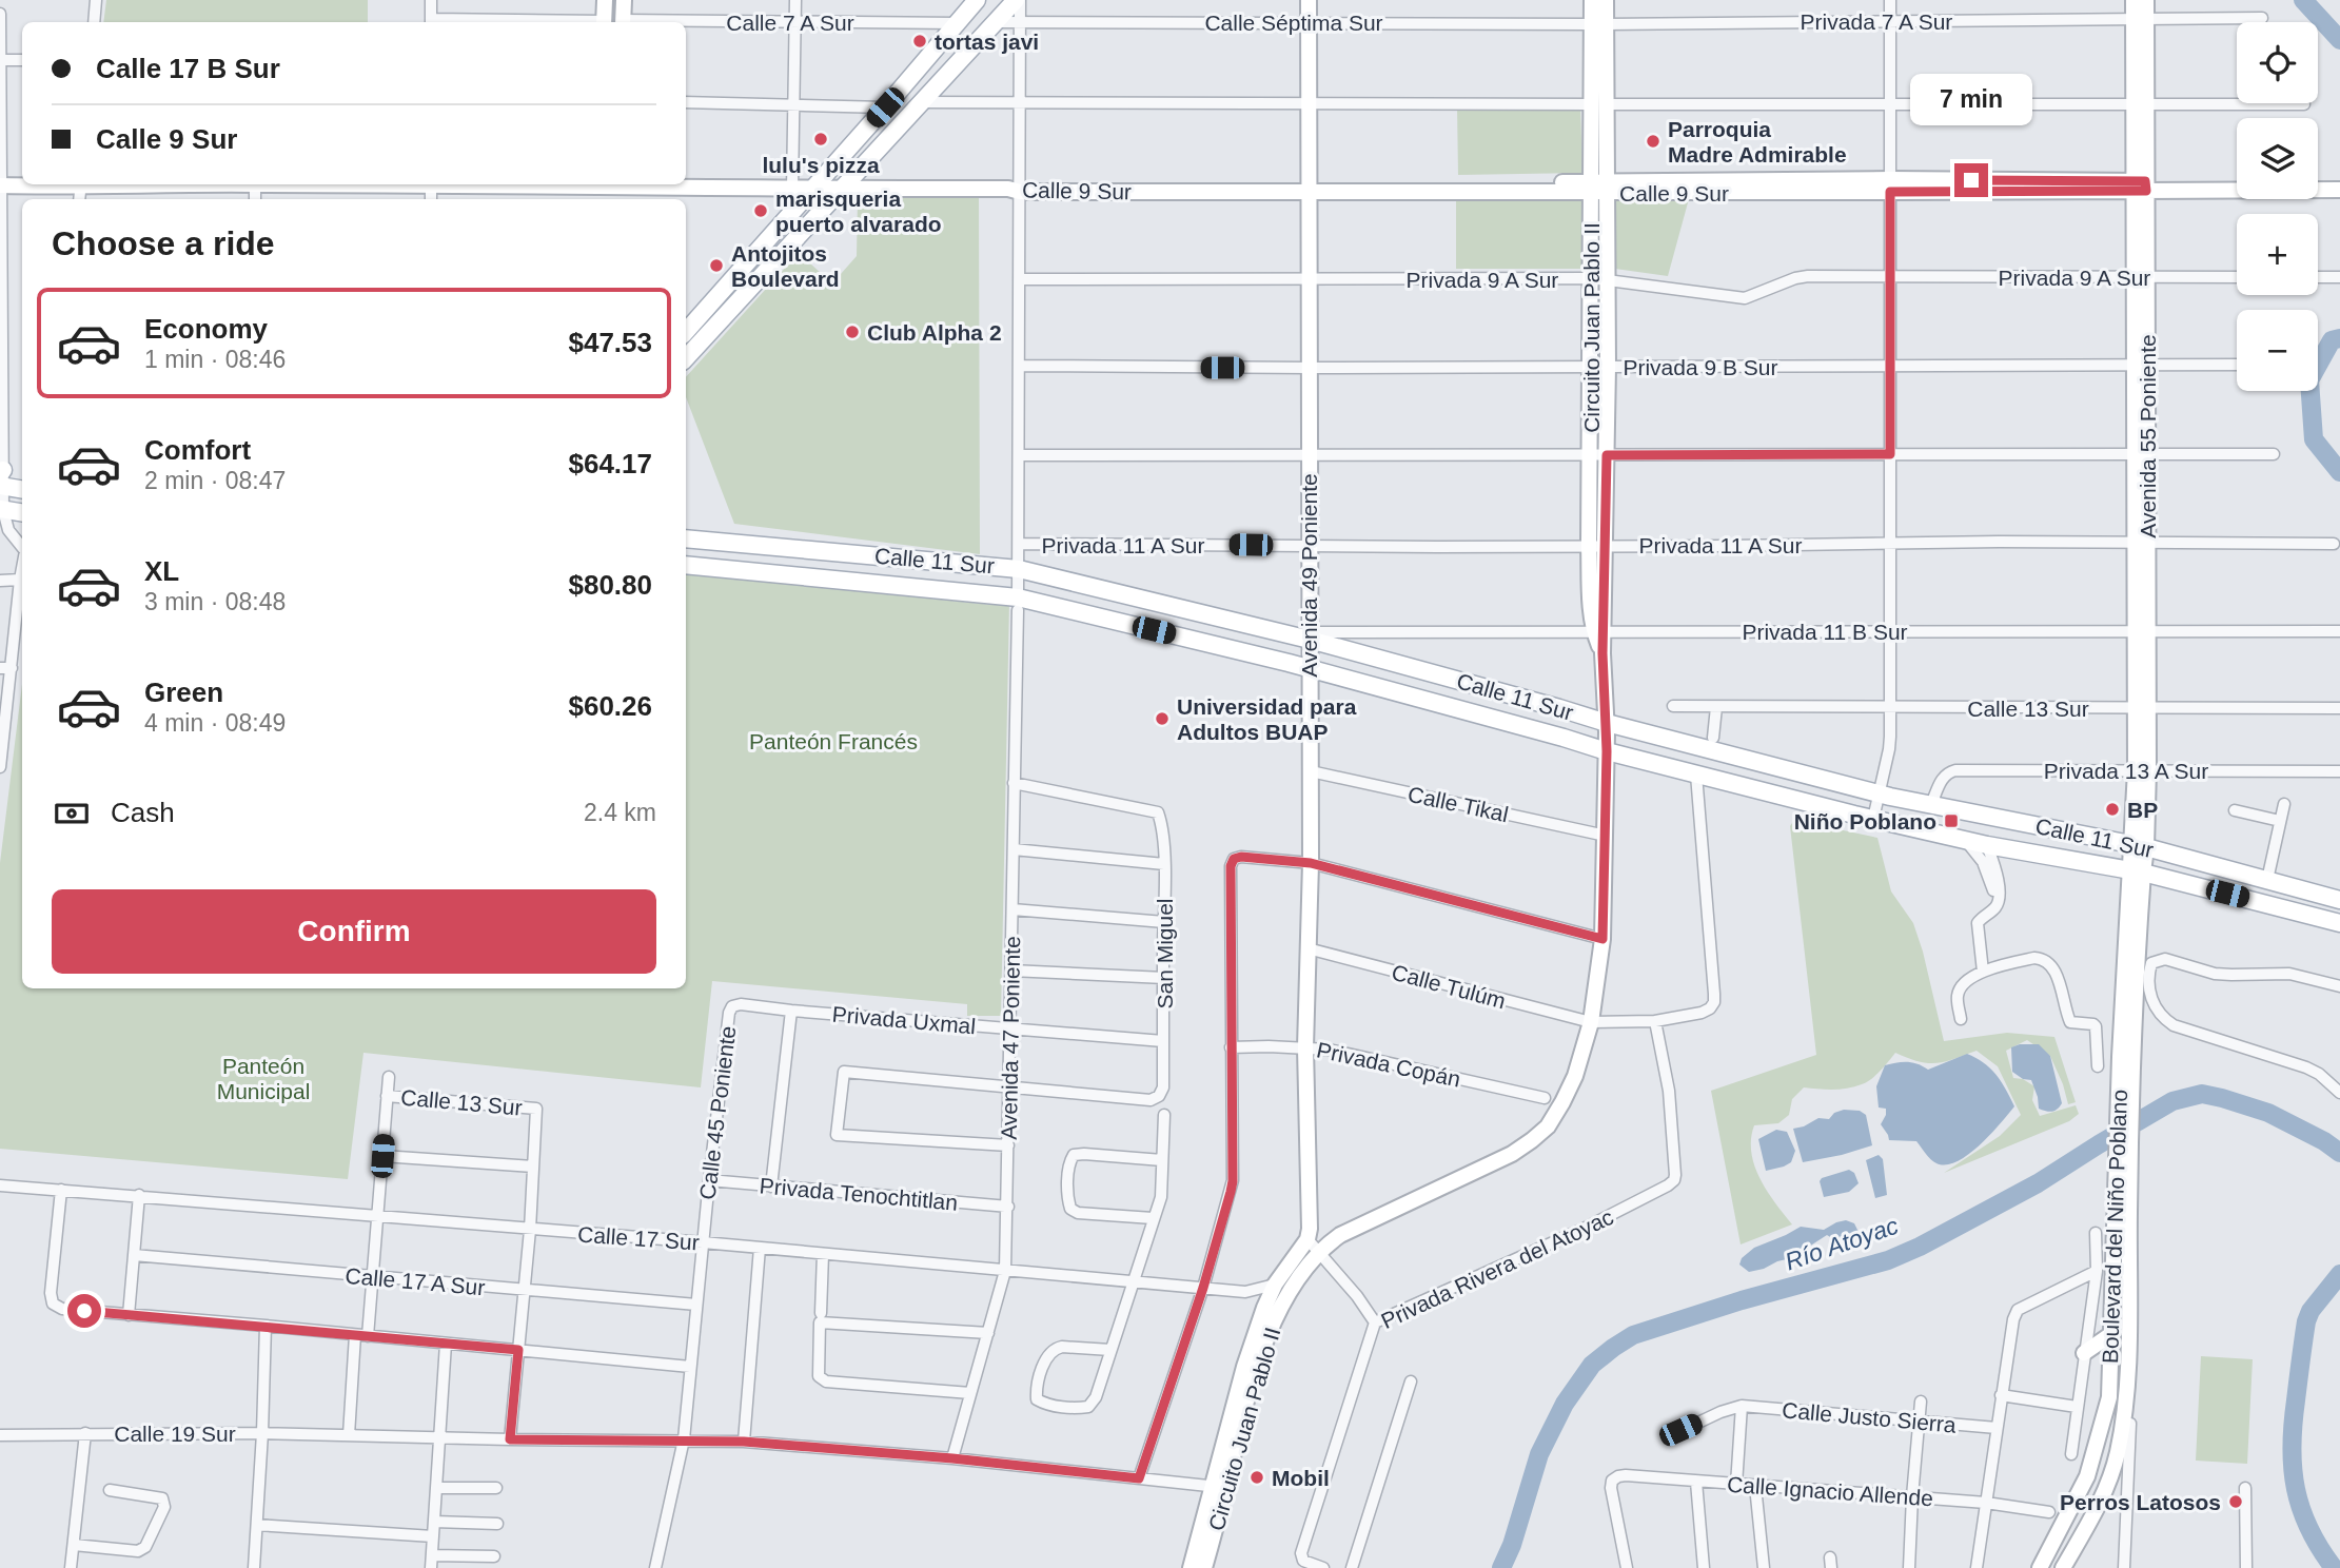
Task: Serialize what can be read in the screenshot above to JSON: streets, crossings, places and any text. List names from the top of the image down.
{
  "streets": {
    "main road": [
      "Calle 9 Sur",
      "Circuito Juan Pablo II",
      "Avenida 55 Poniente",
      "Calle 11 Sur",
      "Avenida 49 Poniente",
      "Boulevard del Niño Poblano"
    ],
    "street": [
      "Privada 7 A Sur",
      "Calle 7 A Sur",
      "Calle Séptima Sur",
      "Privada 9 A Sur",
      "Privada 9 B Sur",
      "Privada 11 A Sur",
      "Privada 11 B Sur",
      "Calle 13 Sur",
      "Privada 13 A Sur",
      "Calle Tikal",
      "San Miguel",
      "Calle Tulúm",
      "Privada Uxmal",
      "Avenida 47 Poniente",
      "Privada Copán",
      "Calle 45 Poniente",
      "Privada Tenochtitlan",
      "Calle 17 Sur",
      "Privada Rivera del Atoyac",
      "Calle 17 A Sur",
      "Calle Justo Sierra",
      "Calle 19 Sur",
      "Calle Ignacio Allende"
    ]
  },
  "crossings": [
    ["Privada 7 A Sur", "Calle Séptima Sur"],
    ["Privada 7 A Sur", "Circuito Juan Pablo II"],
    ["Privada 7 A Sur", "Avenida 55 Poniente"],
    ["Calle Séptima Sur", "Circuito Juan Pablo II"],
    ["Calle Séptima Sur", "Avenida 49 Poniente"],
    ["Calle Séptima Sur", "Avenida 47 Poniente"],
    ["Calle 9 Sur", "Circuito Juan Pablo II"],
    ["Calle 9 Sur", "Avenida 55 Poniente"],
    ["Calle 9 Sur", "Avenida 49 Poniente"],
    ["Calle 9 Sur", "Avenida 47 Poniente"],
    ["Privada 9 A Sur", "Circuito Juan Pablo II"],
    ["Privada 9 A Sur", "Avenida 55 Poniente"],
    ["Privada 9 A Sur", "Avenida 49 Poniente"],
    ["Privada 9 A Sur", "Avenida 47 Poniente"],
    ["Circuito Juan Pablo II", "Privada 9 B Sur"],
    ["Circuito Juan Pablo II", "Privada 11 A Sur"],
    ["Circuito Juan Pablo II", "Calle 11 Sur"],
    ["Circuito Juan Pablo II", "Avenida 49 Poniente"],
    ["Circuito Juan Pablo II", "Privada 11 B Sur"],
    ["Circuito Juan Pablo II", "Calle Tikal"],
    ["Circuito Juan Pablo II", "Calle Tulúm"],
    ["Circuito Juan Pablo II", "Calle 17 Sur"],
    ["Circuito Juan Pablo II", "Calle 19 Sur"],
    ["Privada 9 B Sur", "Avenida 55 Poniente"],
    ["Privada 9 B Sur", "Avenida 49 Poniente"],
    ["Privada 9 B Sur", "Avenida 47 Poniente"],
    ["Avenida 55 Poniente", "Privada 11 A Sur"],
    ["Avenida 55 Poniente", "Calle 11 Sur"],
    ["Avenida 55 Poniente", "Privada 11 B Sur"],
    ["Avenida 55 Poniente", "Calle 13 Sur"],
    ["Avenida 55 Poniente", "Privada 13 A Sur"],
    ["Avenida 55 Poniente", "Boulevard del Niño Poblano"],
    ["Privada 11 A Sur", "Avenida 49 Poniente"],
    ["Privada 11 A Sur", "Avenida 47 Poniente"],
    ["Calle 11 Sur", "Avenida 49 Poniente"],
    ["Calle 11 Sur", "Privada 11 B Sur"],
    ["Calle 11 Sur", "Privada 13 A Sur"],
    ["Calle 11 Sur", "Calle Tulúm"],
    ["Calle 11 Sur", "Avenida 47 Poniente"],
    ["Calle 11 Sur", "Boulevard del Niño Poblano"],
    ["Avenida 49 Poniente", "Calle Tikal"],
    ["Avenida 49 Poniente", "Calle Tulúm"],
    ["Avenida 49 Poniente", "Privada Copán"],
    ["San Miguel", "Privada Uxmal"],
    ["San Miguel", "Avenida 47 Poniente"],
    ["Calle Tulúm", "Privada Rivera del Atoyac"],
    ["Privada Uxmal", "Avenida 47 Poniente"],
    ["Privada Uxmal", "Calle 45 Poniente"],
    ["Avenida 47 Poniente", "Privada Tenochtitlan"],
    ["Avenida 47 Poniente", "Calle 17 Sur"],
    ["Avenida 47 Poniente", "Calle 19 Sur"],
    ["Calle 45 Poniente", "Privada Tenochtitlan"],
    ["Calle 45 Poniente", "Calle 17 Sur"],
    ["Calle 45 Poniente", "Calle 17 A Sur"],
    ["Calle 45 Poniente", "Calle 19 Sur"]
  ],
  "water": ["Río Atoyac"],
  "parks": ["Panteón Francés", "Panteón Municipal"],
  "places": {
    "other": [
      "tortas javi",
      "lulu's pizza",
      "Parroquia Madre Admirable",
      "marisqueria puerto alvarado",
      "Antojitos Boulevard",
      "Club Alpha 2",
      "Universidad para Adultos BUAP",
      "BP",
      "Mobil",
      "Perros Latosos"
    ],
    "transit": ["Niño Poblano"]
  },
  "page": {
    "map_buttons": ["+", "−"],
    "banner": ["Calle 17 B Sur", "Calle 9 Sur"],
    "bubble": "7 min",
    "heading": "Choose a ride",
    "list": [
      {
        "name": "Economy",
        "note": "1 min · 08:46",
        "value": "$47.53"
      },
      {
        "name": "Comfort",
        "note": "2 min · 08:47",
        "value": "$64.17"
      },
      {
        "name": "XL",
        "note": "3 min · 08:48",
        "value": "$80.80"
      },
      {
        "name": "Green",
        "note": "4 min · 08:49",
        "value": "$60.26"
      }
    ],
    "pay": ["Cash", "2.4 km"],
    "buttons": "Confirm"
  }
}
